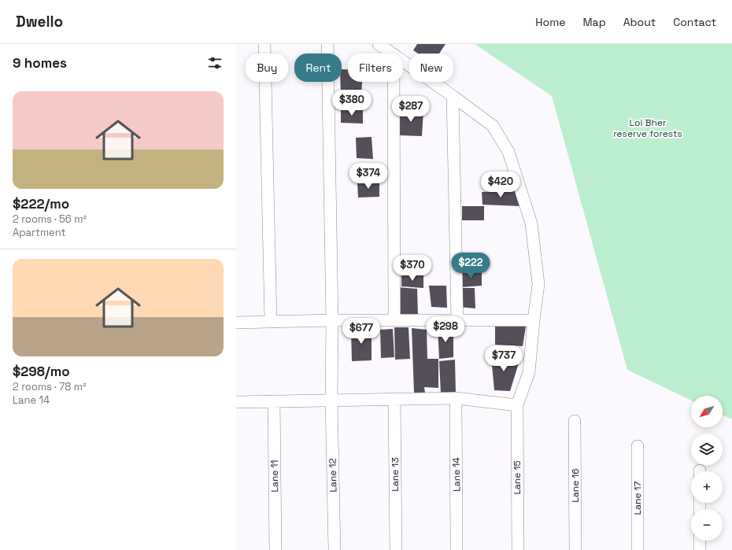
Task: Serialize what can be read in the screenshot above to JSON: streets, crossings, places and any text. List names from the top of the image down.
{
  "streets": {
    "street": [
      "Lane 13",
      "Lane 14",
      "Lane 12",
      "Lane 11",
      "Lane 15",
      "Lane 16",
      "Lane 17"
    ]
  },
  "parks": ["Loi Bher reserve forests"],
  "north": "bottom left",
  "page": {
    "header": "Dwello",
    "nav": [
      "Home",
      "Map",
      "About",
      "Contact"
    ],
    "heading": "9 homes",
    "chip": [
      "Buy",
      "Rent",
      "Filters",
      "New"
    ],
    "list": [
      {
        "name": "$222/mo",
        "note": "2 rooms · 56 m² · Apartment"
      },
      {
        "name": "$298/mo",
        "note": "2 rooms · 78 m² · Lane 14"
      }
    ],
    "price": [
      "$380",
      "$287",
      "$374",
      "$420",
      "$222",
      "$370",
      "$298",
      "$677",
      "$737"
    ],
    "map_buttons": ["+", "−"]
  }
}
